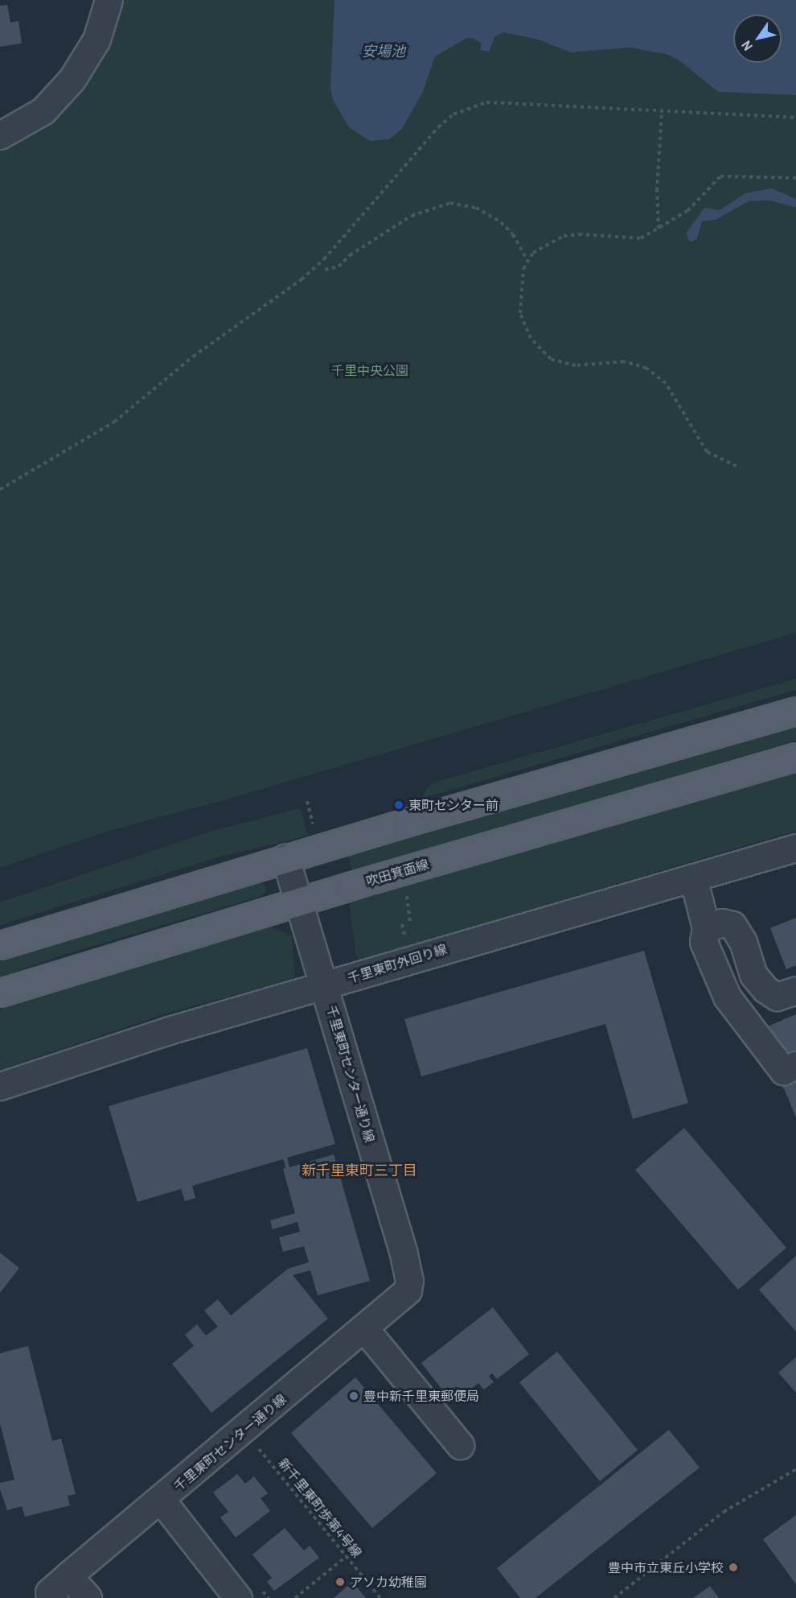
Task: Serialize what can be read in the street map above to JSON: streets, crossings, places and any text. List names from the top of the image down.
{
  "streets": {
    "main road": ["吹田箕面線"],
    "street": ["千里東町外回り線", "千里東町センター通り線"],
    "path": ["新千里東町歩第4号線"]
  },
  "crossings": [
    ["吹田箕面線", "千里東町センター通り線"],
    ["千里東町外回り線", "千里東町センター通り線"],
    ["千里東町センター通り線", "新千里東町歩第4号線"]
  ],
  "districts": ["新千里東町三丁目"],
  "water": ["安場池"],
  "parks": ["千里中央公園"],
  "places": [
    "東町センター前",
    "豊中新千里東郵便局",
    "豊中市立東丘小学校",
    "アソカ幼稚園"
  ],
  "north": "bottom left"
}
